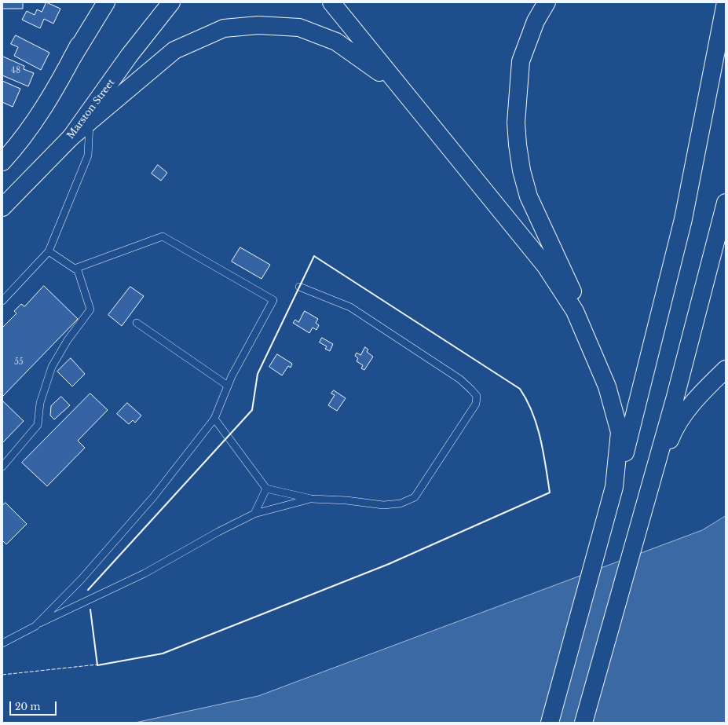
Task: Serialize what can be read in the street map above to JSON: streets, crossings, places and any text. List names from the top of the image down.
{
  "streets": {
    "main road": ["Marston Street"]
  },
  "house_numbers": ["48", "55"],
  "scale_bar": "20 m"
}
